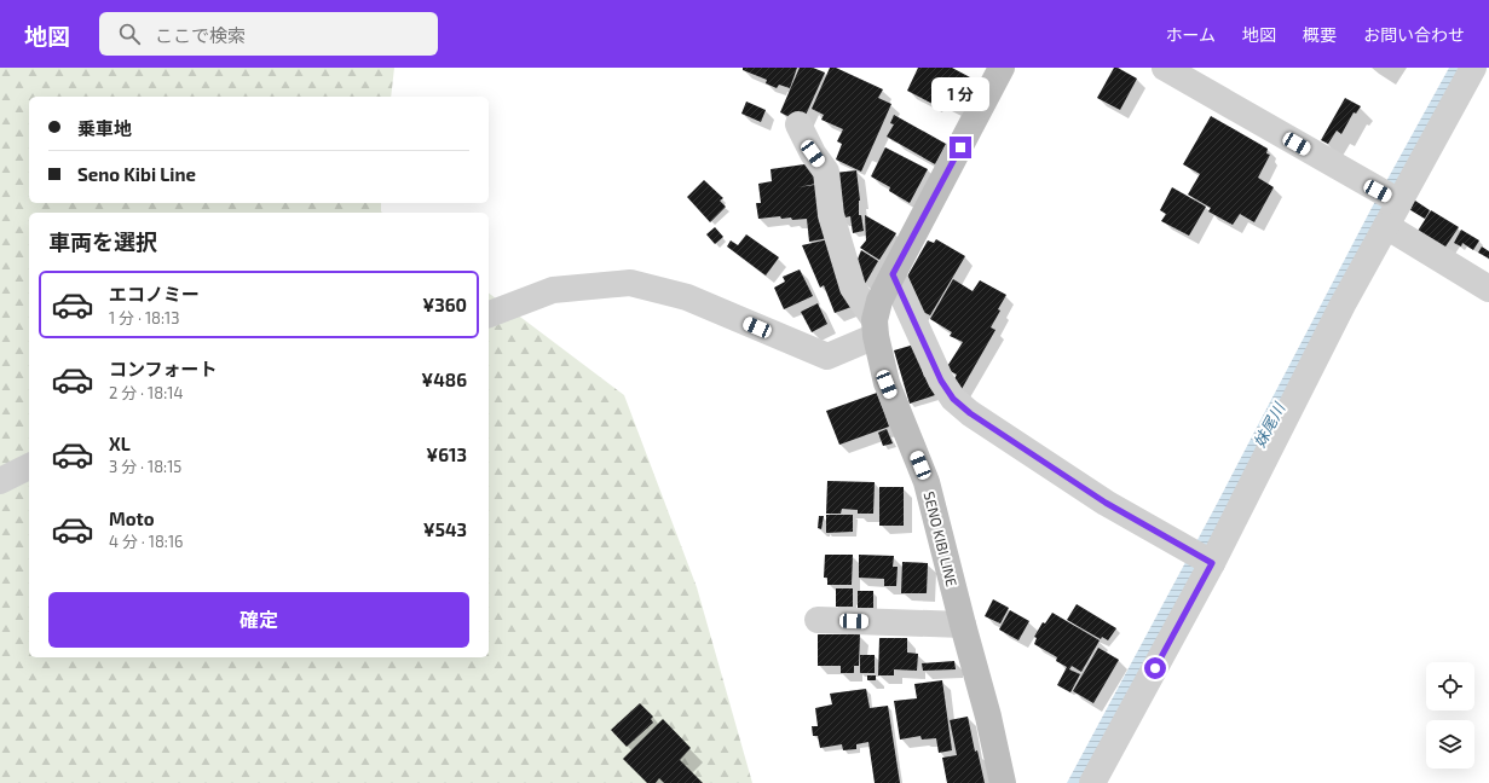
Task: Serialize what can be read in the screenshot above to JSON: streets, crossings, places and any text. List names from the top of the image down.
{
  "streets": {
    "main road": ["SENO KIBI LINE"]
  },
  "water": ["妹尾川"],
  "page": {
    "header": "地図",
    "search": "ここで検索",
    "nav": [
      "ホーム",
      "地図",
      "概要",
      "お問い合わせ"
    ],
    "bubble": "1 分",
    "banner": ["乗車地", "Seno Kibi Line"],
    "heading": "車両を選択",
    "list": [
      {
        "name": "エコノミー",
        "note": "1 分 · 18:13",
        "value": "¥360"
      },
      {
        "name": "コンフォート",
        "note": "2 分 · 18:14",
        "value": "¥486"
      },
      {
        "name": "XL",
        "note": "3 分 · 18:15",
        "value": "¥613"
      },
      {
        "name": "Moto",
        "note": "4 分 · 18:16",
        "value": "¥543"
      }
    ],
    "buttons": "確定"
  }
}
